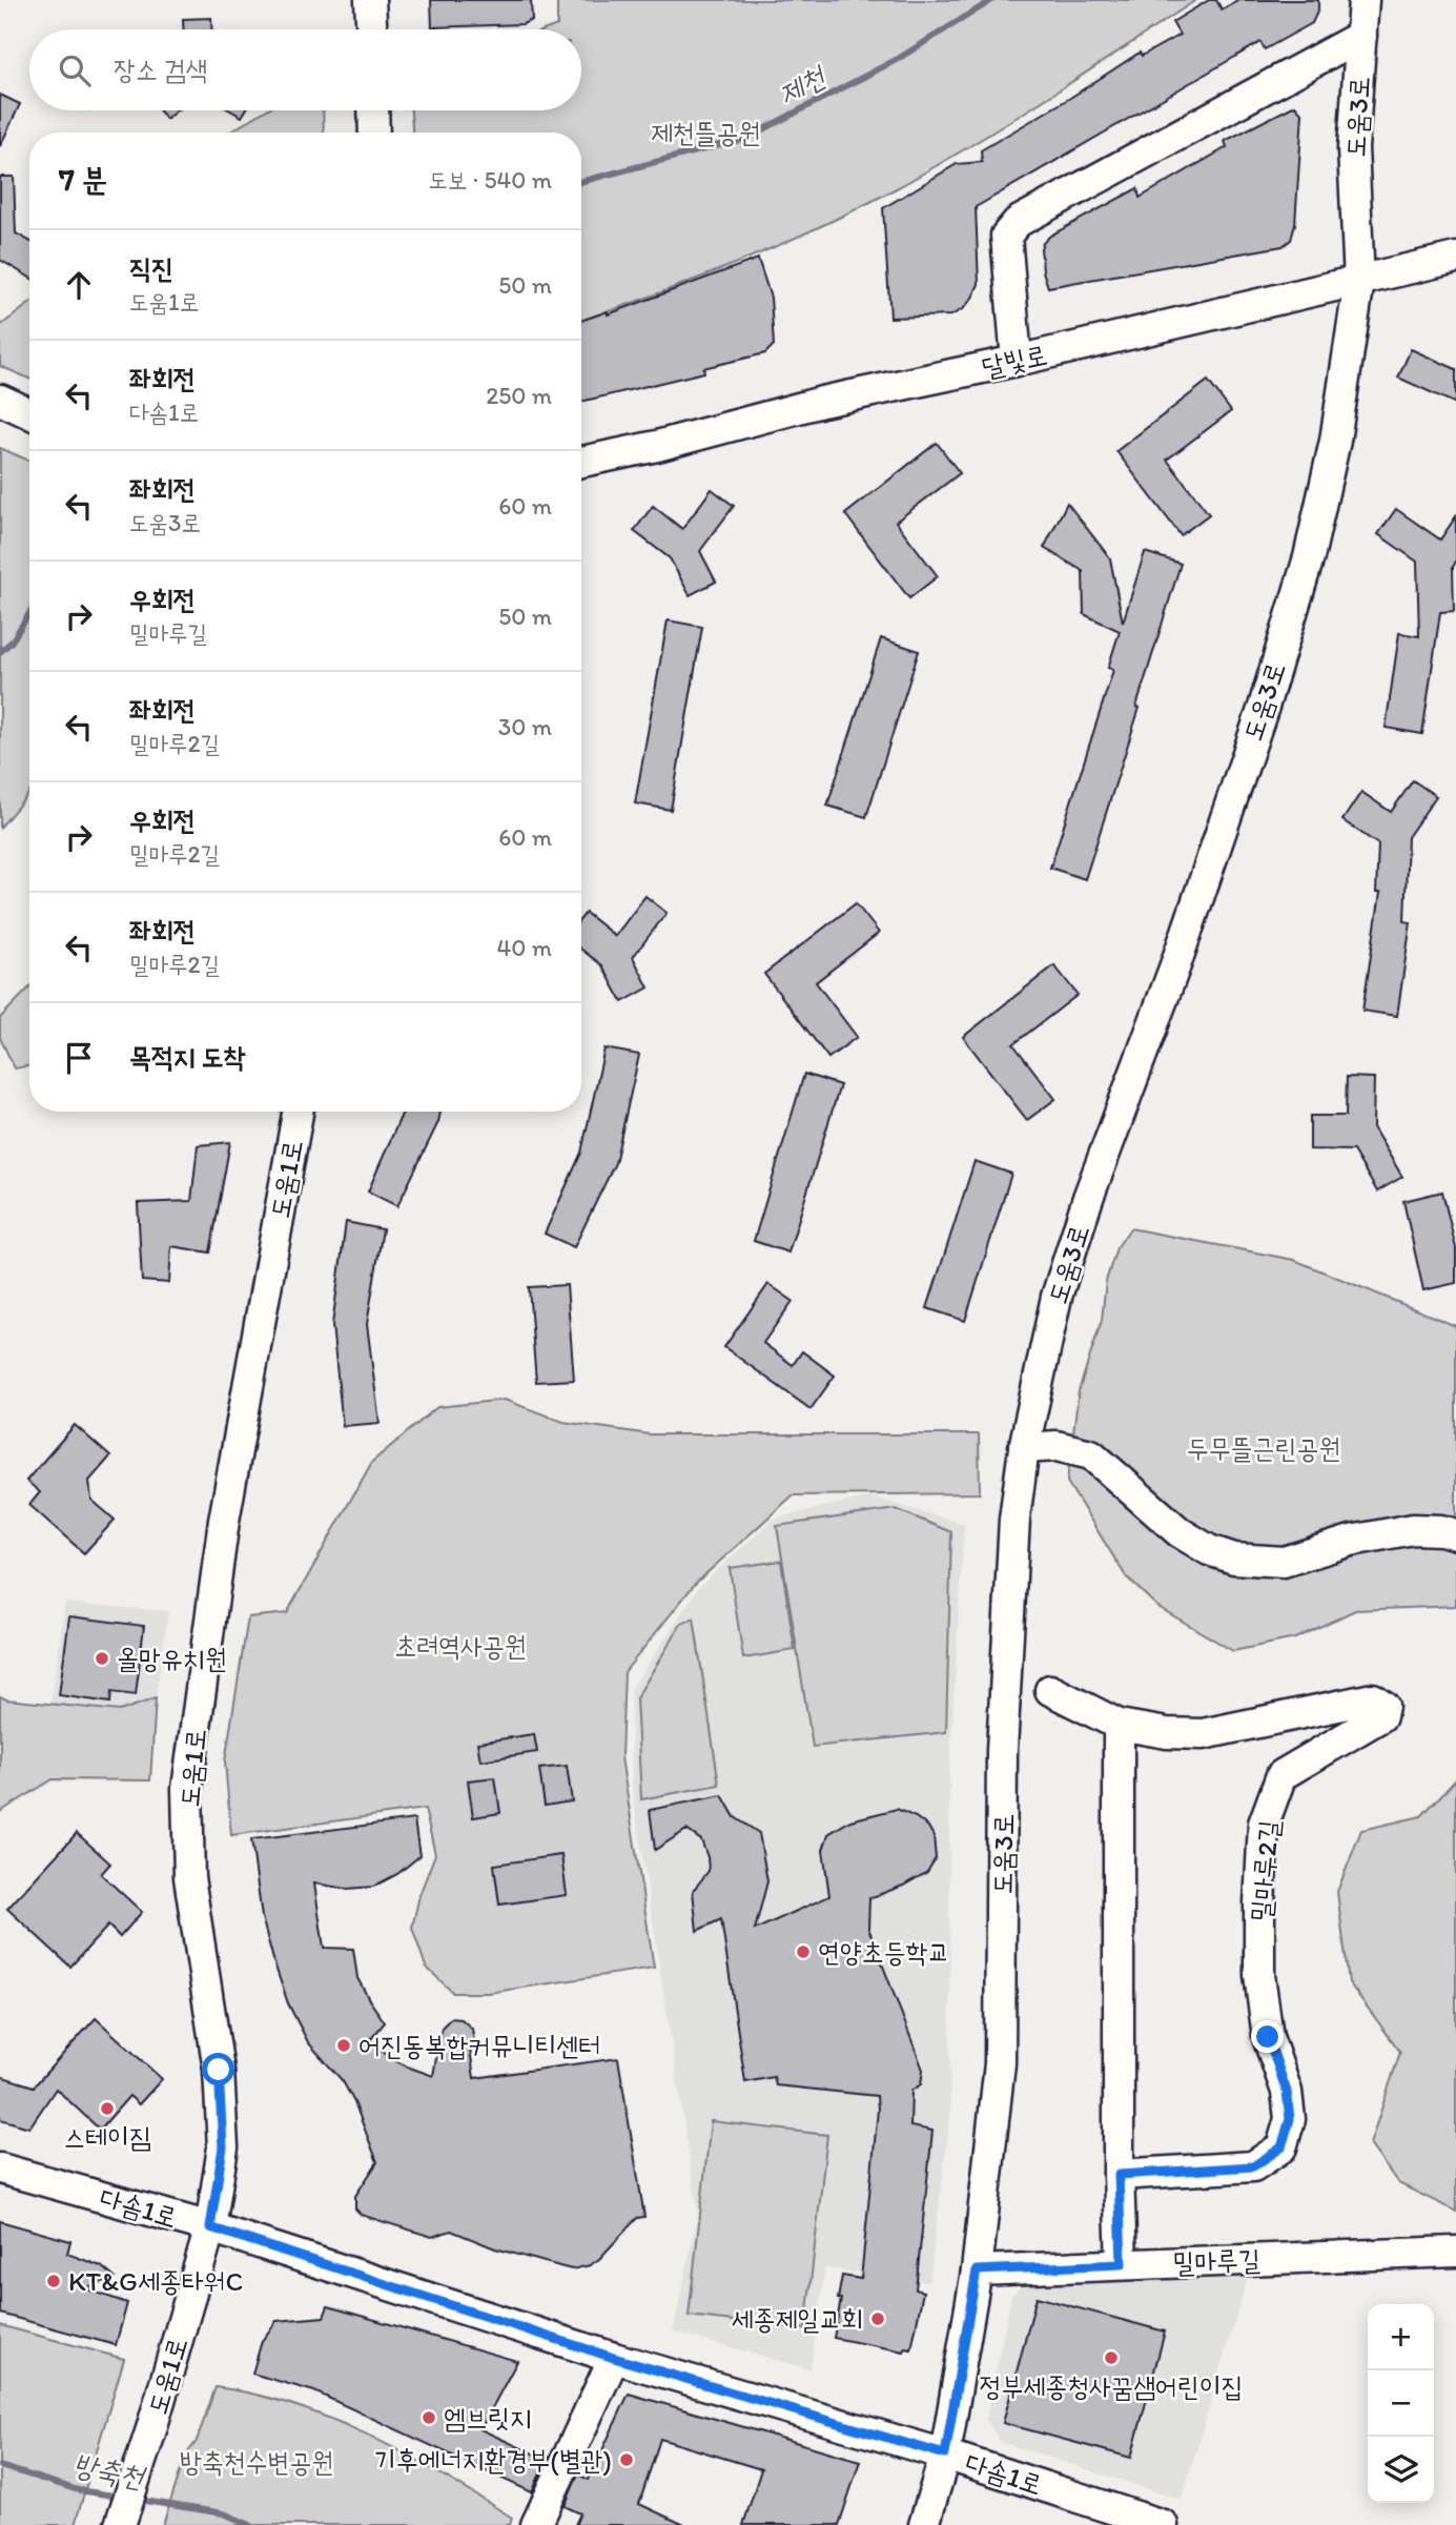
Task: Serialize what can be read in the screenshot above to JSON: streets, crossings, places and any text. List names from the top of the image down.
{
  "streets": {
    "street": [
      "도움3로",
      "달빛로",
      "도움1로",
      "밀마루2길",
      "다솜1로",
      "밀마루길"
    ]
  },
  "crossings": [
    ["도움3로", "달빛로"],
    ["도움3로", "다솜1로"],
    ["도움3로", "밀마루길"],
    ["도움1로", "다솜1로"]
  ],
  "water": ["제천", "방축천"],
  "parks": [
    "제천뜰공원",
    "두무뜰근린공원",
    "초려역사공원",
    "방축천수변공원"
  ],
  "places": [
    "올망유치원",
    "연양초등학교",
    "어진동복합커뮤니티센터",
    "스테이짐",
    "KT&G세종타워C",
    "세종제일교회",
    "정부세종청사꿈샘어린이집",
    "엠브릿지",
    "기후에너지환경부(별관)"
  ],
  "page": {
    "search": "장소 검색",
    "heading": ["7 분", "도보 · 540 m"],
    "list": [
      ["직진", "도움1로", "50 m"],
      ["좌회전", "다솜1로", "250 m"],
      ["좌회전", "도움3로", "60 m"],
      ["우회전", "밀마루길", "50 m"],
      ["좌회전", "밀마루2길", "30 m"],
      ["우회전", "밀마루2길", "60 m"],
      ["좌회전", "밀마루2길", "40 m"],
      "목적지 도착"
    ],
    "map_buttons": ["+", "−"]
  }
}
